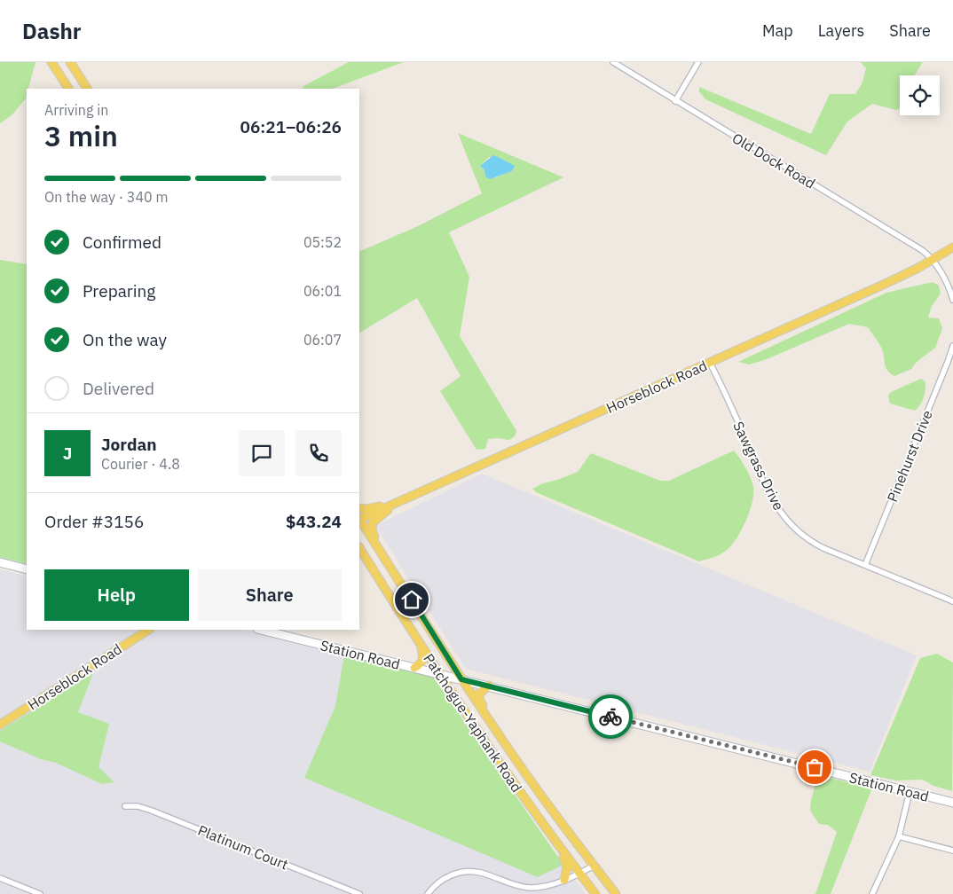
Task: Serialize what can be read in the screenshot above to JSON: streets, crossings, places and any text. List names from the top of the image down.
{
  "streets": {
    "main road": ["Horseblock Road", "Station Road", "Patchogue-Yaphank Road"],
    "street": [
      "Old Dock Road",
      "Pinehurst Drive",
      "Sawgrass Drive",
      "Platinum Court"
    ]
  },
  "crossings": [
    ["Old Dock Road", "Horseblock Road"],
    ["Horseblock Road", "Sawgrass Drive"],
    ["Pinehurst Drive", "Sawgrass Drive"],
    ["Station Road", "Patchogue-Yaphank Road"]
  ],
  "page": {
    "header": "Dashr",
    "nav": ["Map", "Layers", "Share"],
    "heading": ["3 min", "Arriving in", "06:21–06:26"],
    "panel": [
      "Jordan",
      "Courier · 4.8",
      "Order #3156",
      "$43.24"
    ],
    "bar": "On the way · 340 m",
    "list": [
      ["Confirmed", "05:52"],
      ["Preparing", "06:01"],
      ["On the way", "06:07"],
      "Delivered"
    ],
    "round": "J",
    "buttons": ["Help", "Share"]
  }
}
